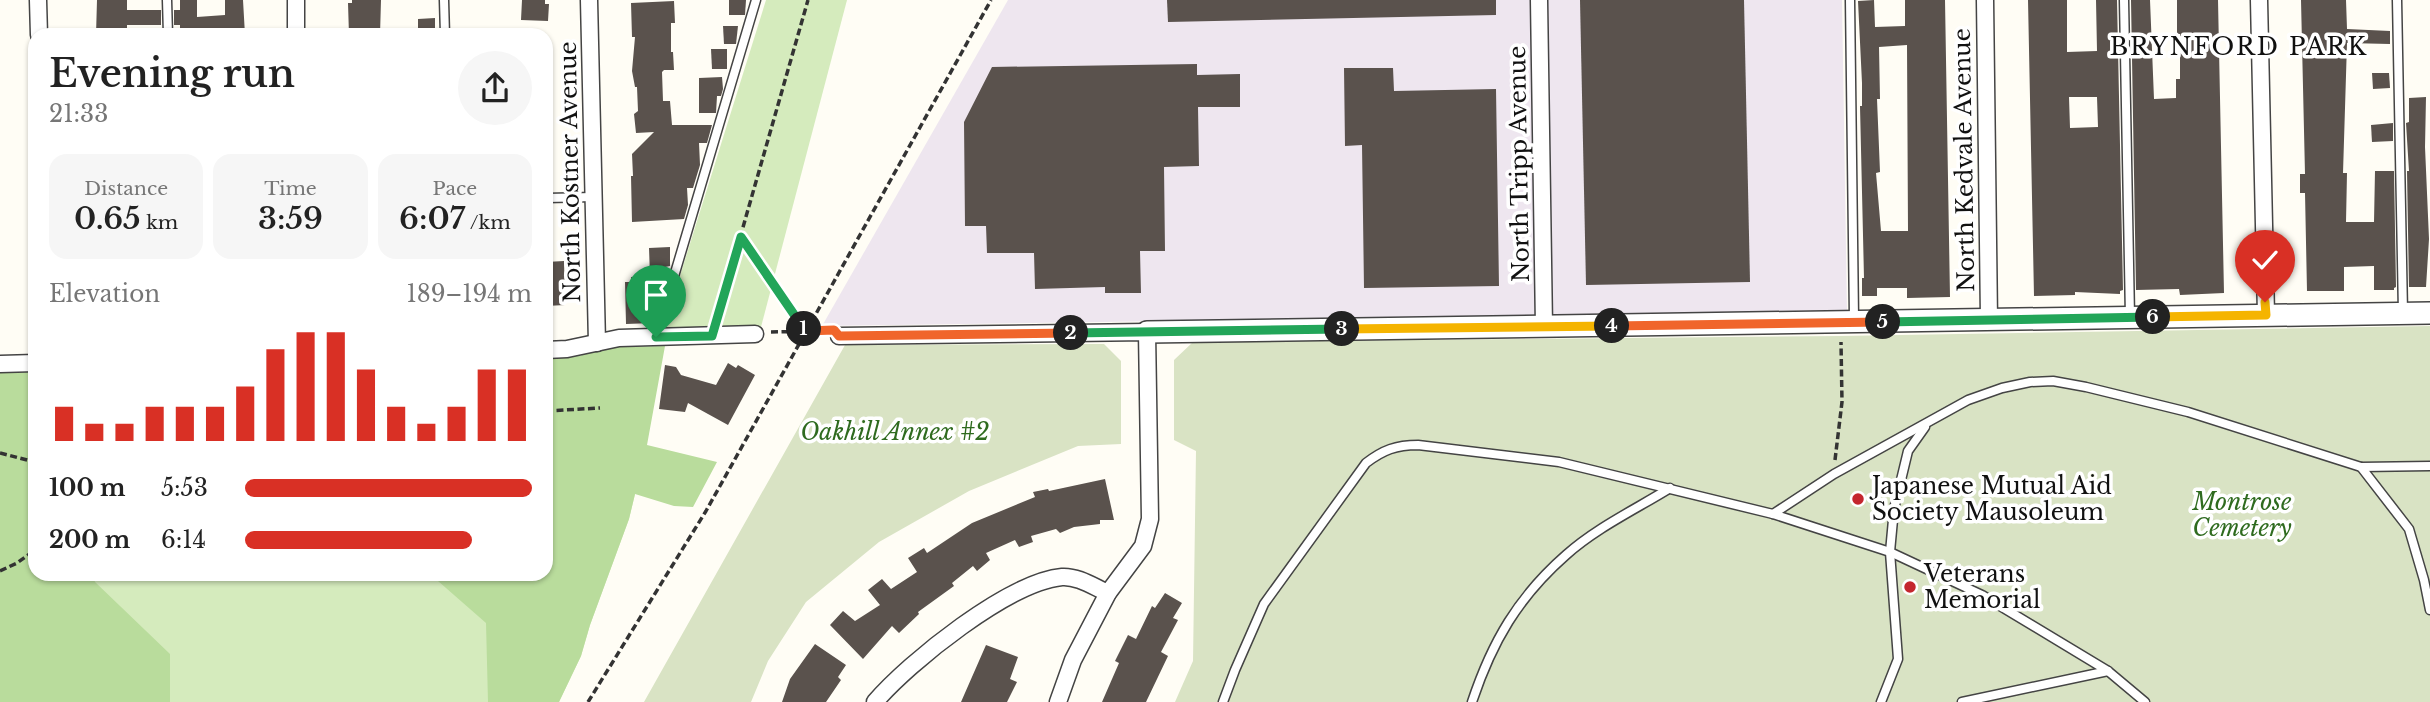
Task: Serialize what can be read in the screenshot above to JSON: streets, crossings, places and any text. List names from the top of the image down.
{
  "streets": {
    "street": ["North Kedvale Avenue", "North Tripp Avenue", "North Kostner Avenue"]
  },
  "districts": ["BRYNFORD PARK"],
  "parks": ["Oakhill Annex #2", "Montrose Cemetery"],
  "places": ["Japanese Mutual Aid Society Mausoleum", "Veterans Memorial"],
  "page": {
    "heading": ["Evening run", "21:33"],
    "stats": [
      ["Distance", "0.65 km"],
      ["Time", "3:59"],
      ["Pace", "6:07 /km"]
    ],
    "chart": ["Elevation", "189–194 m"],
    "pins": [
      "6",
      "5",
      "4",
      "1",
      "3",
      "2"
    ],
    "list": [
      {
        "name": "100 m",
        "note": "5:53"
      },
      {
        "name": "200 m",
        "note": "6:14"
      }
    ]
  }
}
